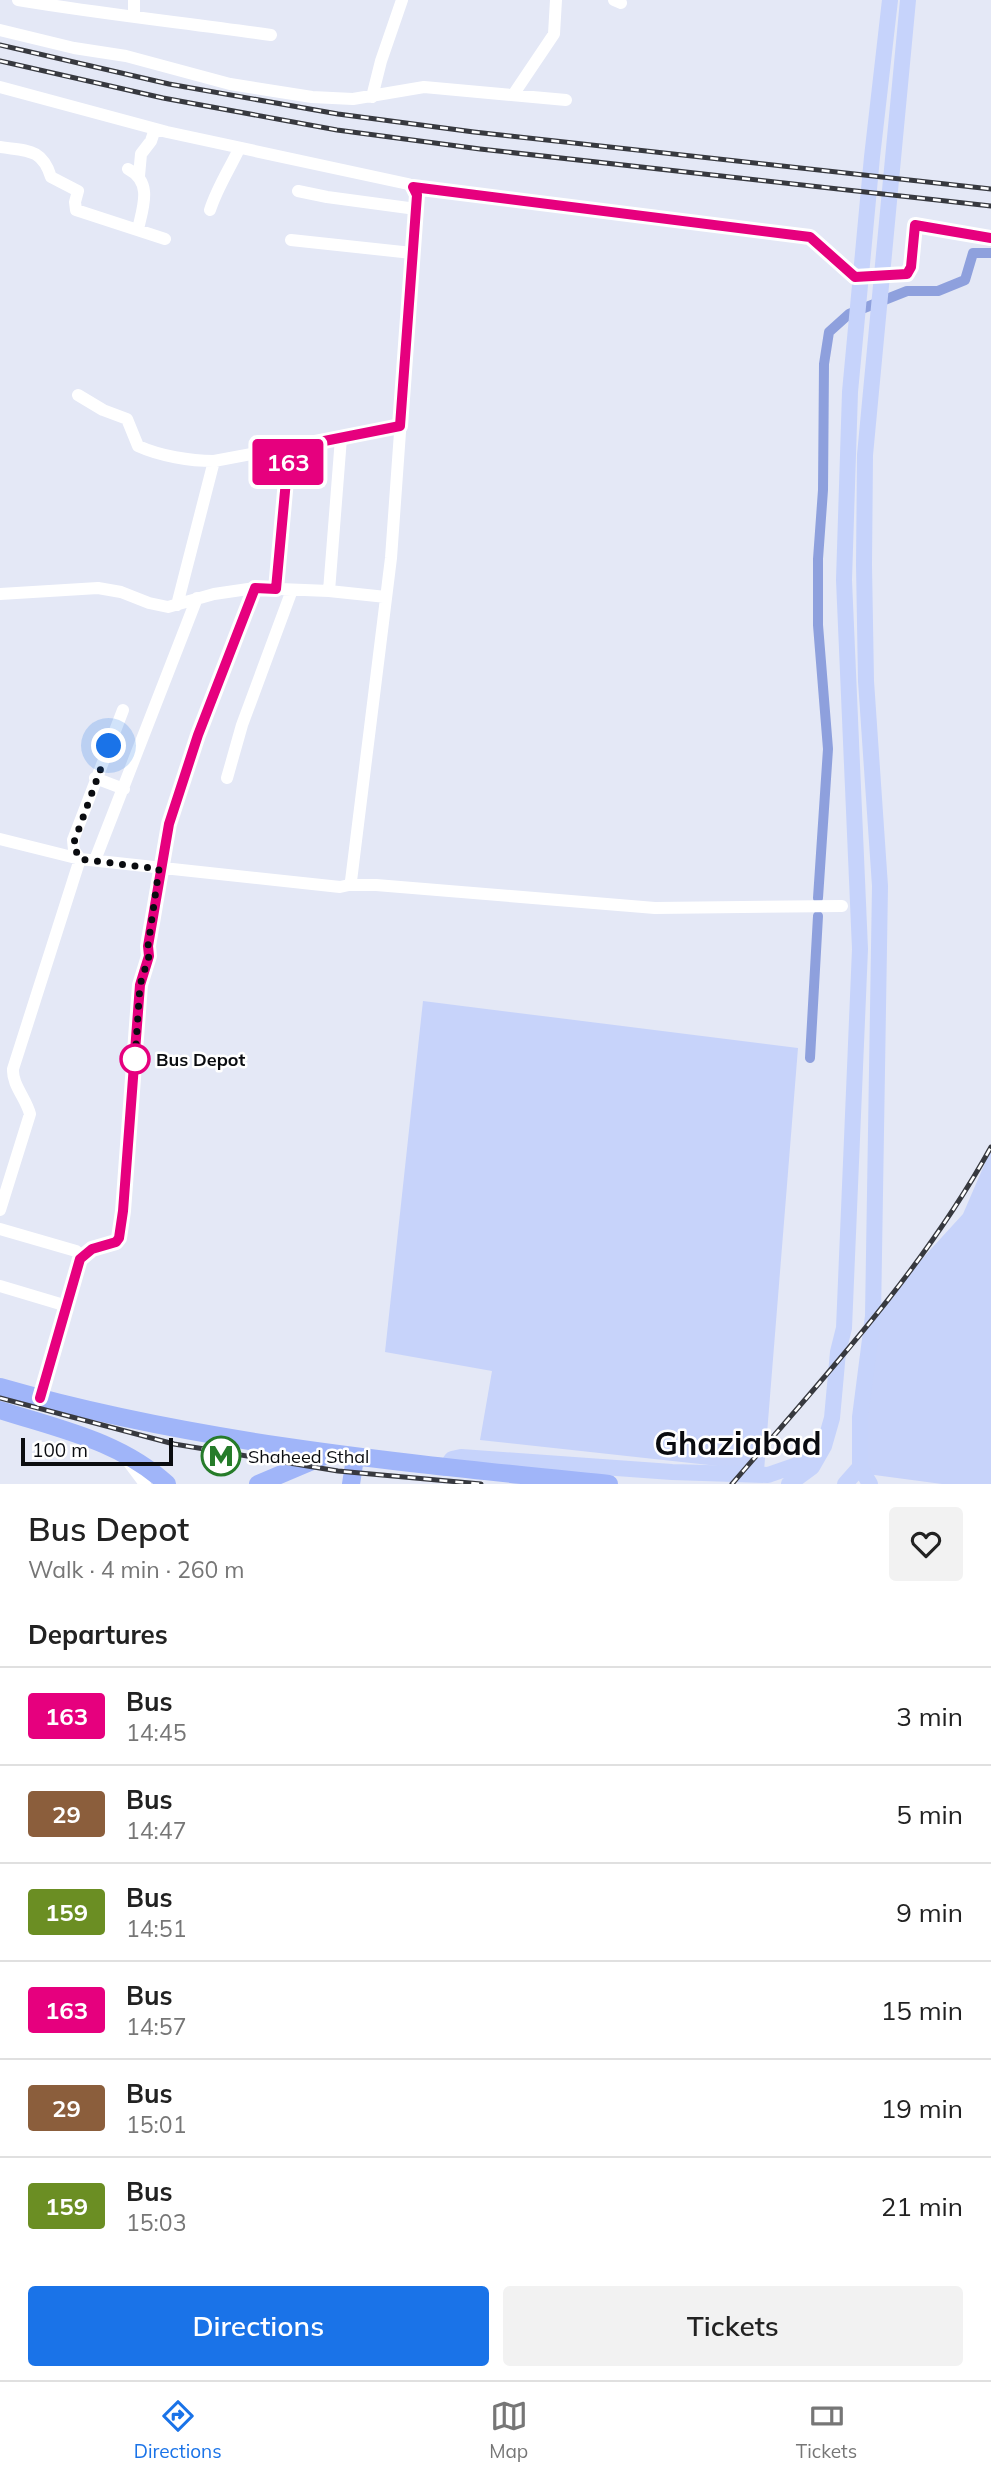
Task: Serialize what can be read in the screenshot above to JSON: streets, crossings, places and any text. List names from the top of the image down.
{
  "districts": ["Ghaziabad"],
  "places": {
    "other": ["Bus Depot"],
    "metro station": ["Shaheed Sthal"]
  },
  "lines": ["bus line 163"],
  "scale_bar": "100 m",
  "page": {
    "on_map": "163",
    "scale": "100 m",
    "heading": [
      ["Bus Depot", "Walk · 4 min · 260 m"],
      "Departures"
    ],
    "list": [
      {
        "mark": "163",
        "name": "Bus",
        "note": "14:45",
        "value": "3 min"
      },
      {
        "mark": "29",
        "name": "Bus",
        "note": "14:47",
        "value": "5 min"
      },
      {
        "mark": "159",
        "name": "Bus",
        "note": "14:51",
        "value": "9 min"
      },
      {
        "mark": "163",
        "name": "Bus",
        "note": "14:57",
        "value": "15 min"
      },
      {
        "mark": "29",
        "name": "Bus",
        "note": "15:01",
        "value": "19 min"
      },
      {
        "mark": "159",
        "name": "Bus",
        "note": "15:03",
        "value": "21 min"
      }
    ],
    "buttons": ["Directions", "Tickets"],
    "tabs": ["Directions", "Map", "Tickets"]
  }
}
